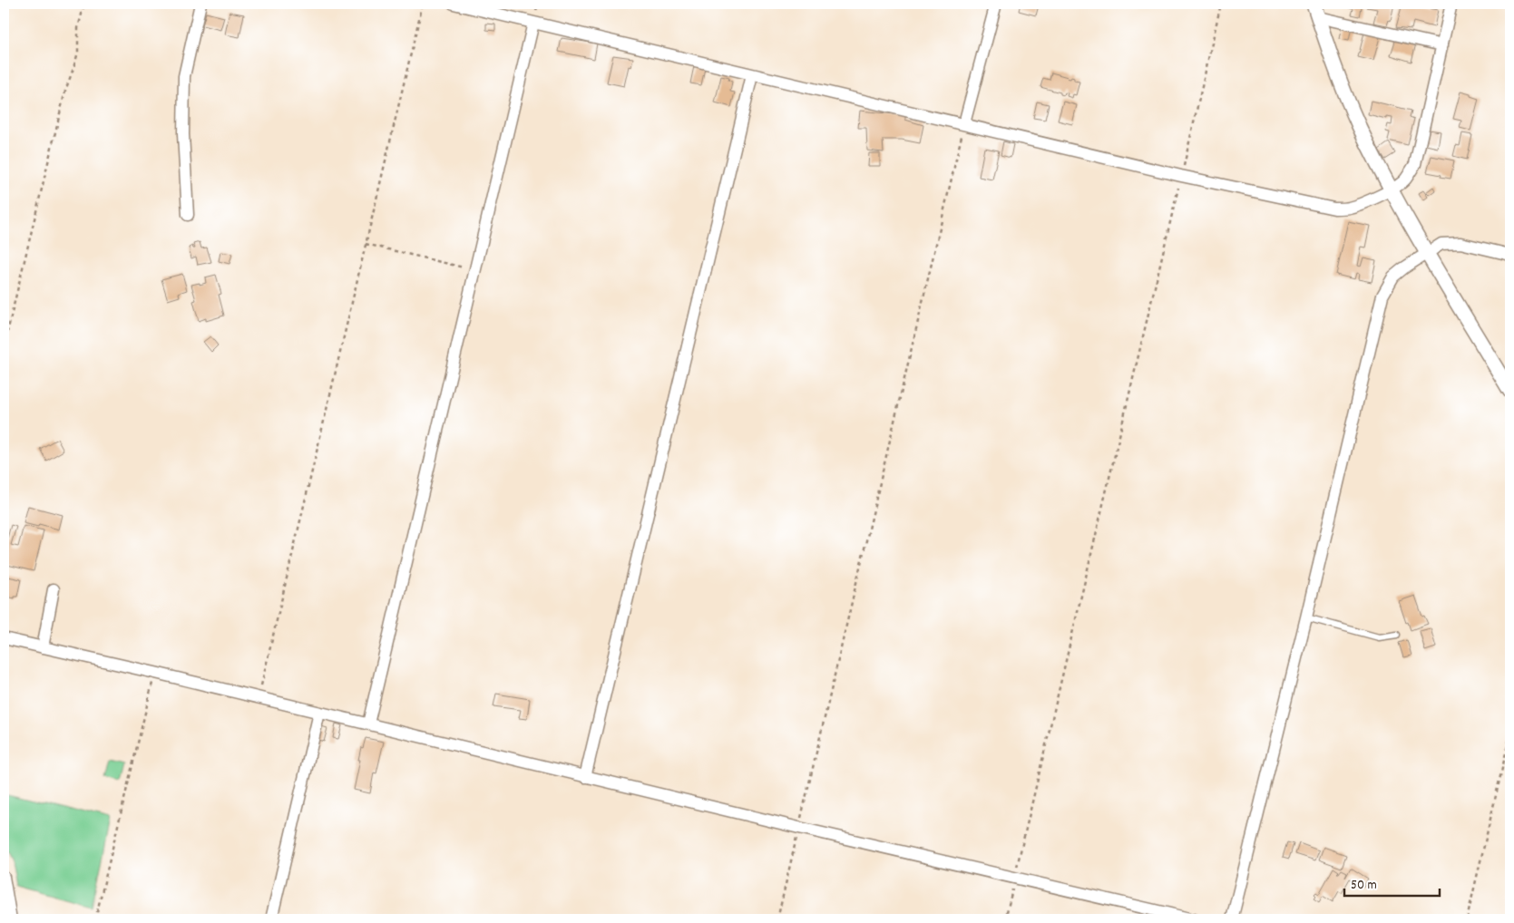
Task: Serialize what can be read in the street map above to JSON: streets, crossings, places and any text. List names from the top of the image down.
{
  "scale_bar": "50 m"
}
